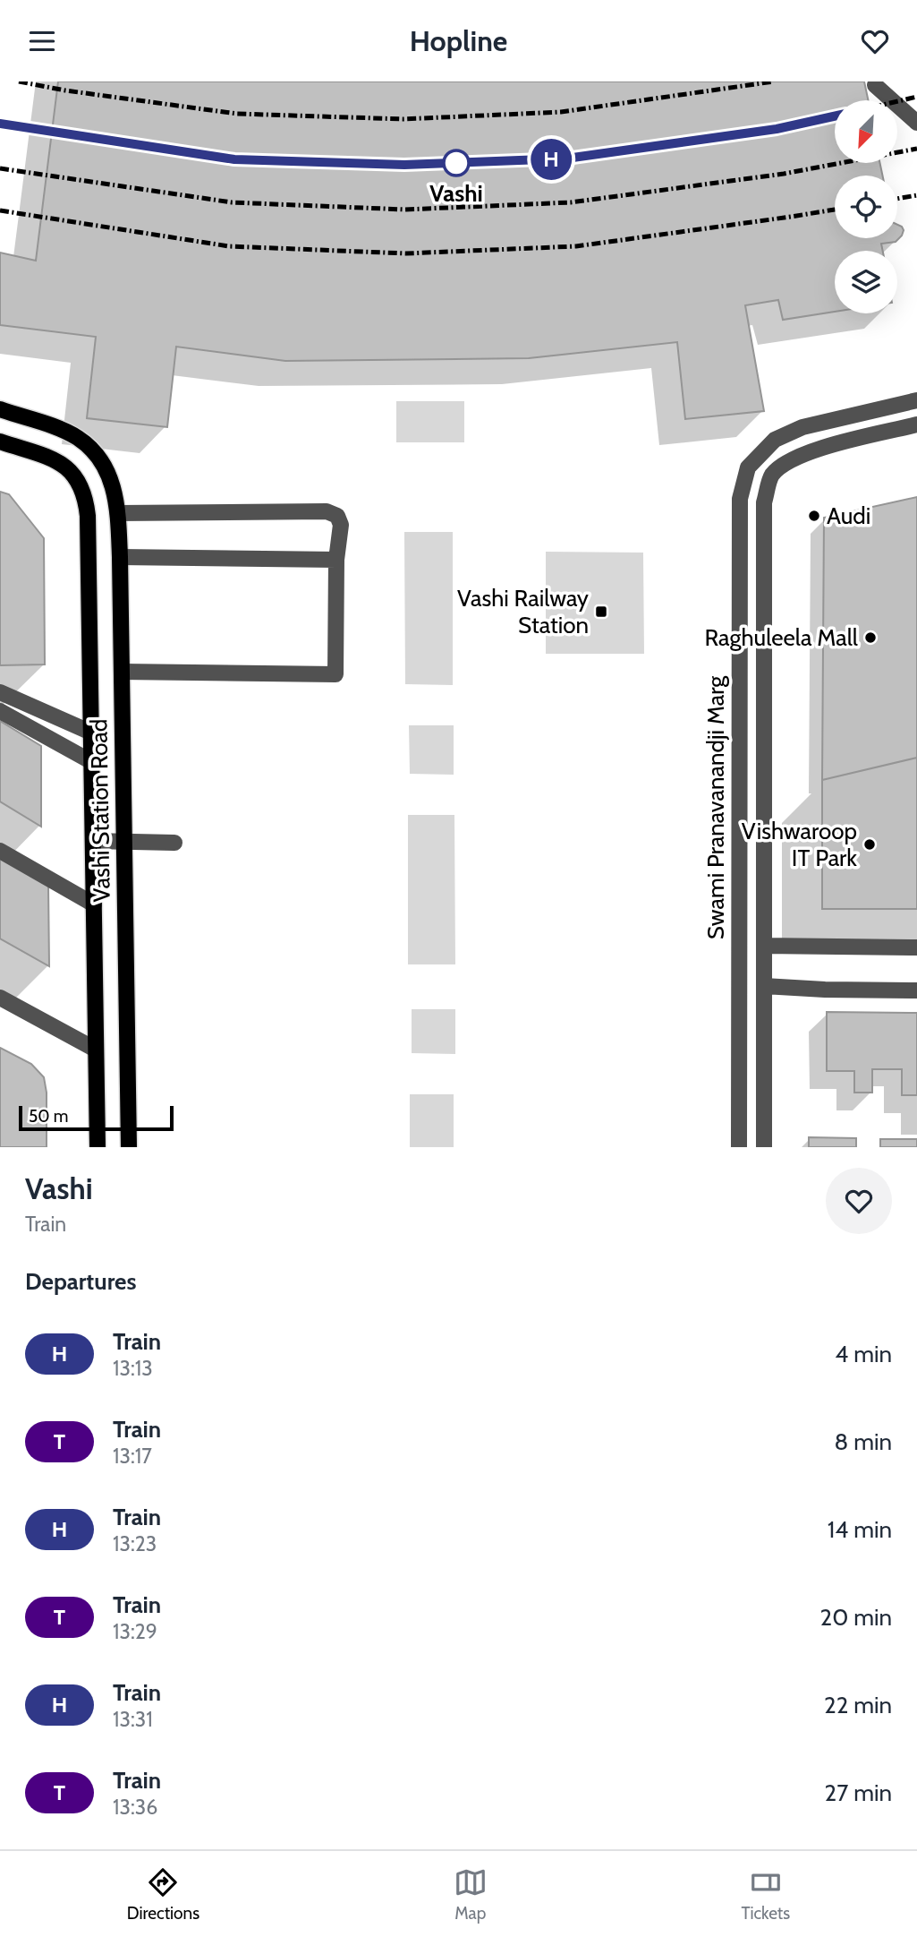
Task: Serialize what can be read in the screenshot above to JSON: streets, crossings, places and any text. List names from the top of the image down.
{
  "streets": {
    "main road": ["Vashi Station Road"],
    "street": ["Swami Pranavanandji Marg"]
  },
  "places": {
    "other": [
      "Vashi",
      "Audi",
      "Raghuleela Mall",
      "Vishwaroop IT Park"
    ],
    "transit": ["Vashi Railway Station"]
  },
  "scale_bar": "50 m",
  "north": "bottom left",
  "page": {
    "header": "Hopline",
    "on_map": "H",
    "scale": "50 m",
    "heading": [
      ["Vashi", "Train"],
      "Departures"
    ],
    "list": [
      {
        "mark": "H",
        "name": "Train",
        "note": "13:13",
        "value": "4 min"
      },
      {
        "mark": "T",
        "name": "Train",
        "note": "13:17",
        "value": "8 min"
      },
      {
        "mark": "H",
        "name": "Train",
        "note": "13:23",
        "value": "14 min"
      },
      {
        "mark": "T",
        "name": "Train",
        "note": "13:29",
        "value": "20 min"
      },
      {
        "mark": "H",
        "name": "Train",
        "note": "13:31",
        "value": "22 min"
      },
      {
        "mark": "T",
        "name": "Train",
        "note": "13:36",
        "value": "27 min"
      }
    ],
    "tabs": ["Directions", "Map", "Tickets"]
  }
}
